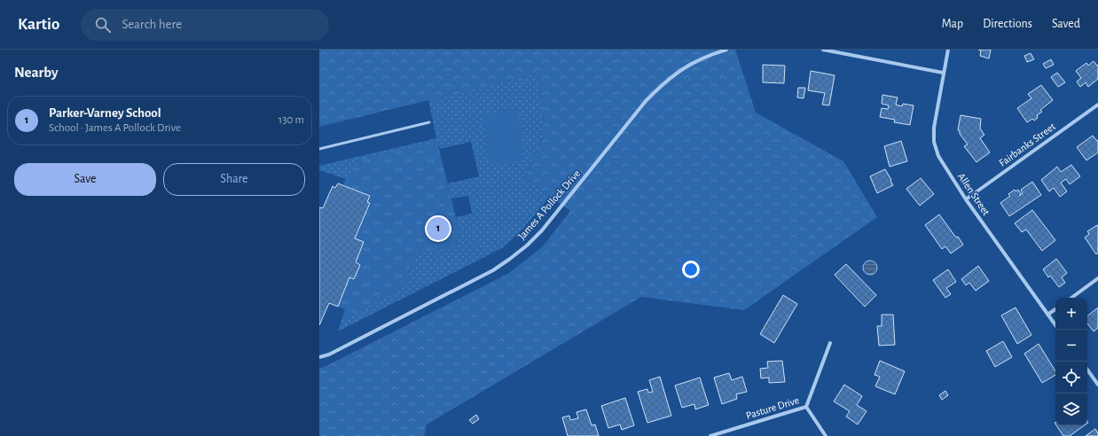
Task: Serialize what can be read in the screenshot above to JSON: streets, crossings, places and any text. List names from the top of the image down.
{
  "streets": {
    "street": [
      "Fairbanks Street",
      "Allen Street",
      "James A Pollock Drive",
      "Pasture Drive"
    ]
  },
  "crossings": [
    ["Fairbanks Street", "Allen Street"]
  ],
  "page": {
    "header": "Kartio",
    "search": "Search here",
    "nav": ["Map", "Directions", "Saved"],
    "heading": "Nearby",
    "list": [
      {
        "mark": "1",
        "name": "Parker-Varney School",
        "note": "School · James A Pollock Drive",
        "value": "130 m"
      }
    ],
    "buttons": ["Save", "Share"],
    "pins": "1",
    "map_buttons": ["+", "−"]
  }
}
